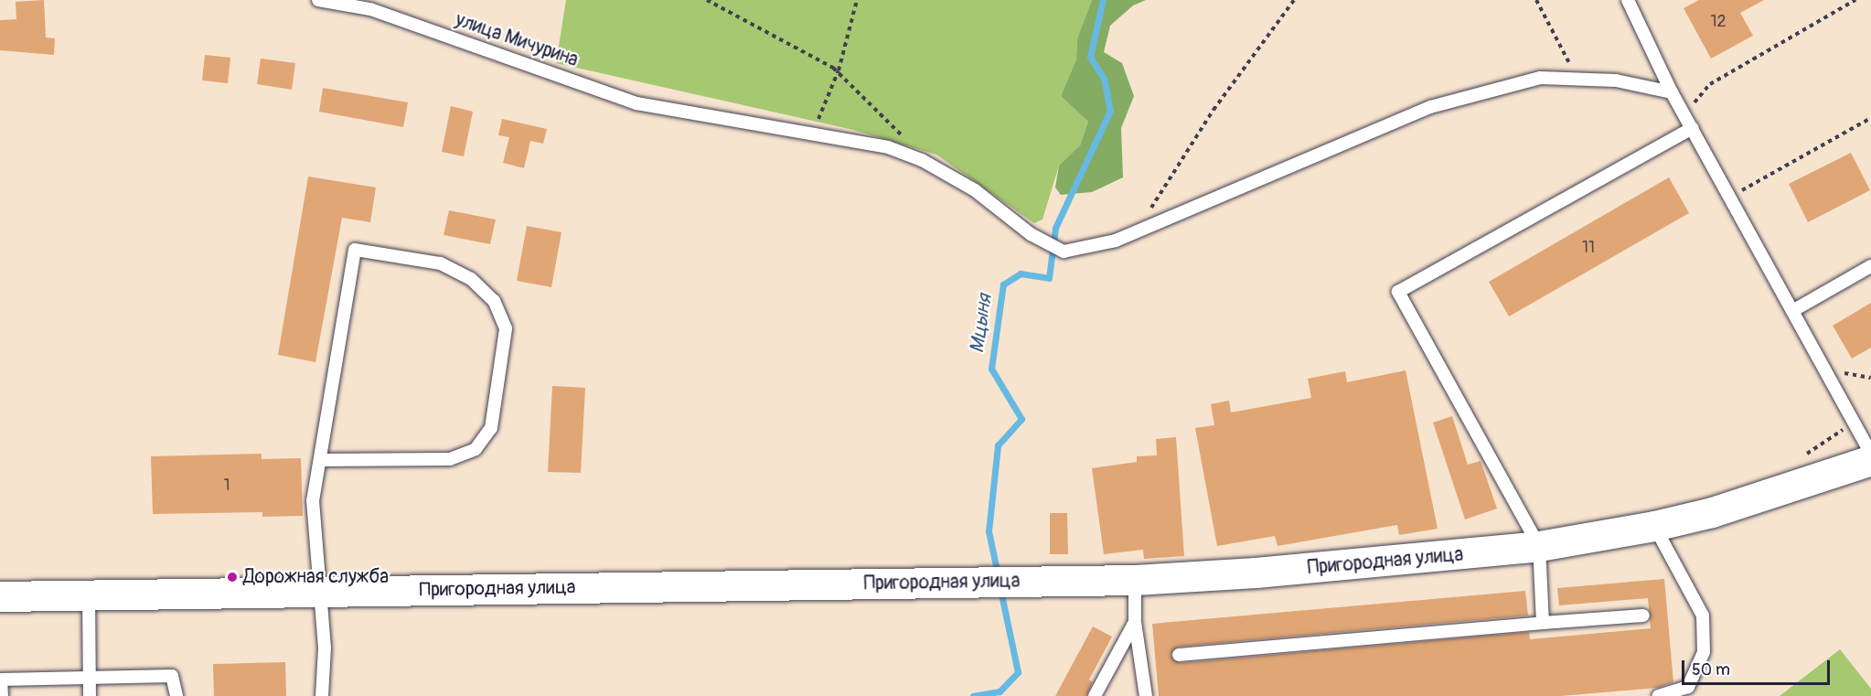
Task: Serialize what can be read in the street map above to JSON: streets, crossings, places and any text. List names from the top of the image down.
{
  "streets": {
    "street": ["Пригородная улица"],
    "lane": ["улица Мичурина"]
  },
  "water": ["Мцыня"],
  "places": ["Дорожная служба"],
  "house_numbers": ["12", "11", "1"],
  "scale_bar": "50 m"
}
